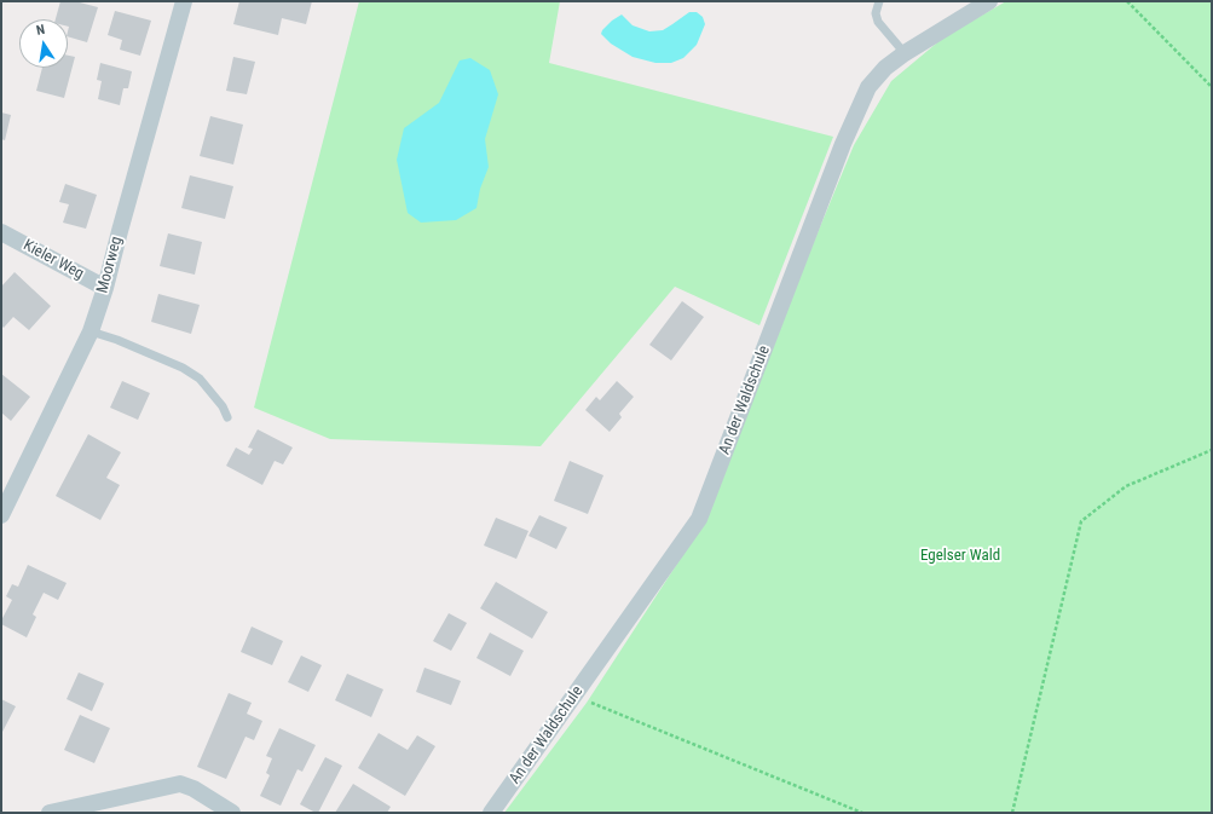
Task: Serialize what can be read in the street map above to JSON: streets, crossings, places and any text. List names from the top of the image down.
{
  "streets": {
    "street": ["Kieler Weg", "Moorweg", "An der Waldschule"]
  },
  "crossings": [
    ["Kieler Weg", "Moorweg"]
  ],
  "parks": ["Egelser Wald"],
  "north": "top"
}
